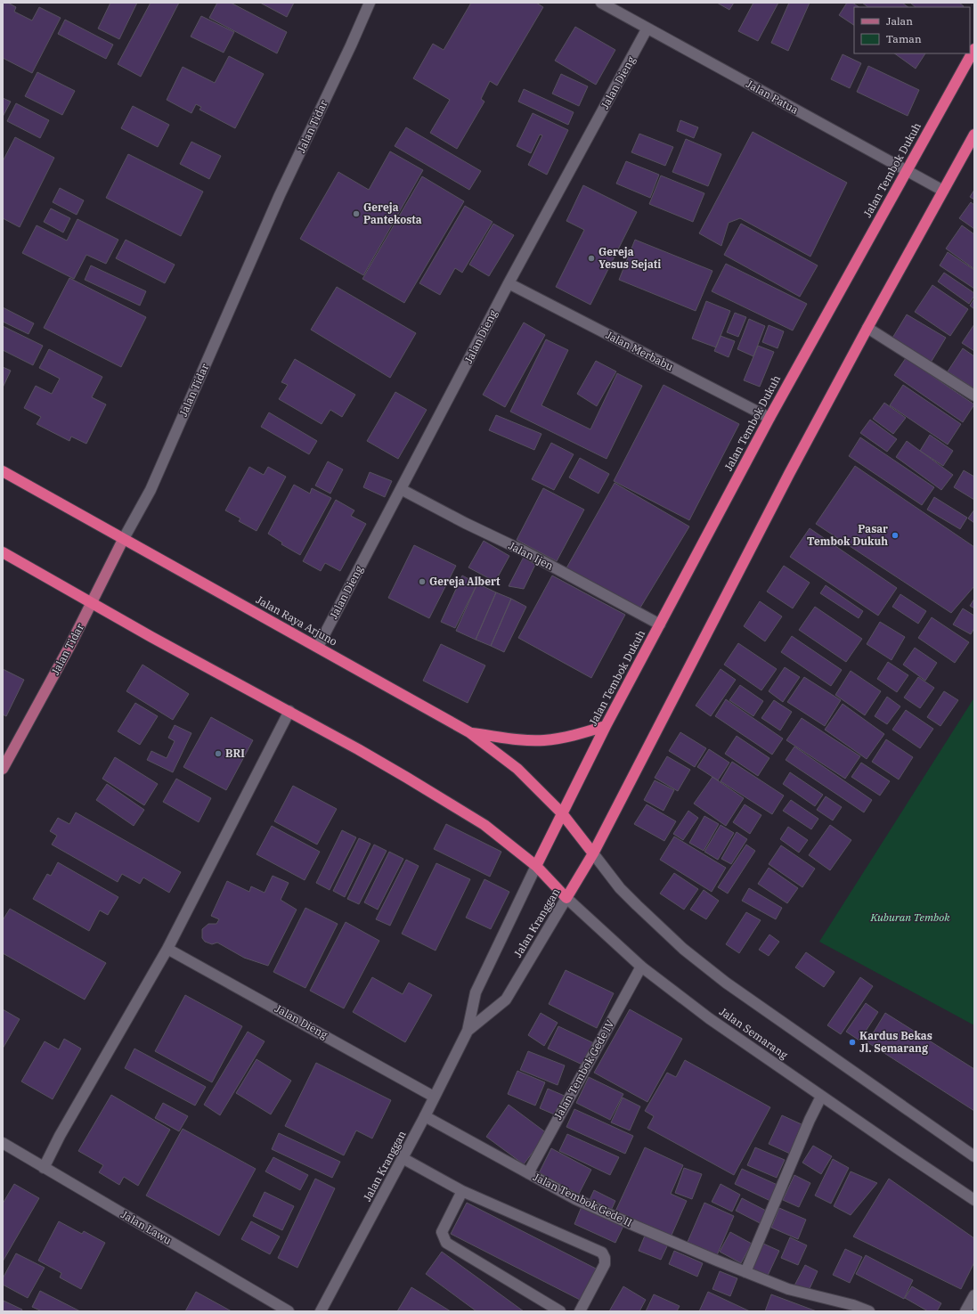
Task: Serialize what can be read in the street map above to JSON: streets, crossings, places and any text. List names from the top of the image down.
{
  "streets": {
    "highway": [
      "Jalan Tembok Dukuh",
      "Jalan Raya Arjuno",
      "Jalan Kranggan",
      "Jalan Semarang"
    ],
    "main road": ["Jalan Tidar"],
    "street": [
      "Jalan Dieng",
      "Jalan Patua",
      "Jalan Merbabu",
      "Jalan Ijen",
      "Jalan Tembok Gede IV",
      "Jalan Tembok Gede II",
      "Jalan Lawu"
    ]
  },
  "crossings": [
    ["Jalan Dieng", "Jalan Patua"],
    ["Jalan Dieng", "Jalan Merbabu"],
    ["Jalan Dieng", "Jalan Ijen"],
    ["Jalan Dieng", "Jalan Raya Arjuno"],
    ["Jalan Dieng", "Jalan Kranggan"],
    ["Jalan Patua", "Jalan Tembok Dukuh"],
    ["Jalan Tidar", "Jalan Raya Arjuno"],
    ["Jalan Tembok Dukuh", "Jalan Merbabu"],
    ["Jalan Tembok Dukuh", "Jalan Ijen"],
    ["Jalan Tembok Dukuh", "Jalan Raya Arjuno"],
    ["Jalan Tembok Dukuh", "Jalan Kranggan"],
    ["Jalan Tembok Dukuh", "Jalan Semarang"],
    ["Jalan Kranggan", "Jalan Semarang"],
    ["Jalan Kranggan", "Jalan Tembok Gede II"],
    ["Jalan Semarang", "Jalan Tembok Gede IV"],
    ["Jalan Tembok Gede IV", "Jalan Tembok Gede II"]
  ],
  "parks": ["Kuburan Tembok"],
  "places": [
    "Gereja Pantekosta",
    "Gereja Yesus Sejati",
    "Pasar Tembok Dukuh",
    "Gereja Albert",
    "BRI",
    "Kardus Bekas Jl. Semarang"
  ],
  "legend": ["Jalan", "Taman"]
}
